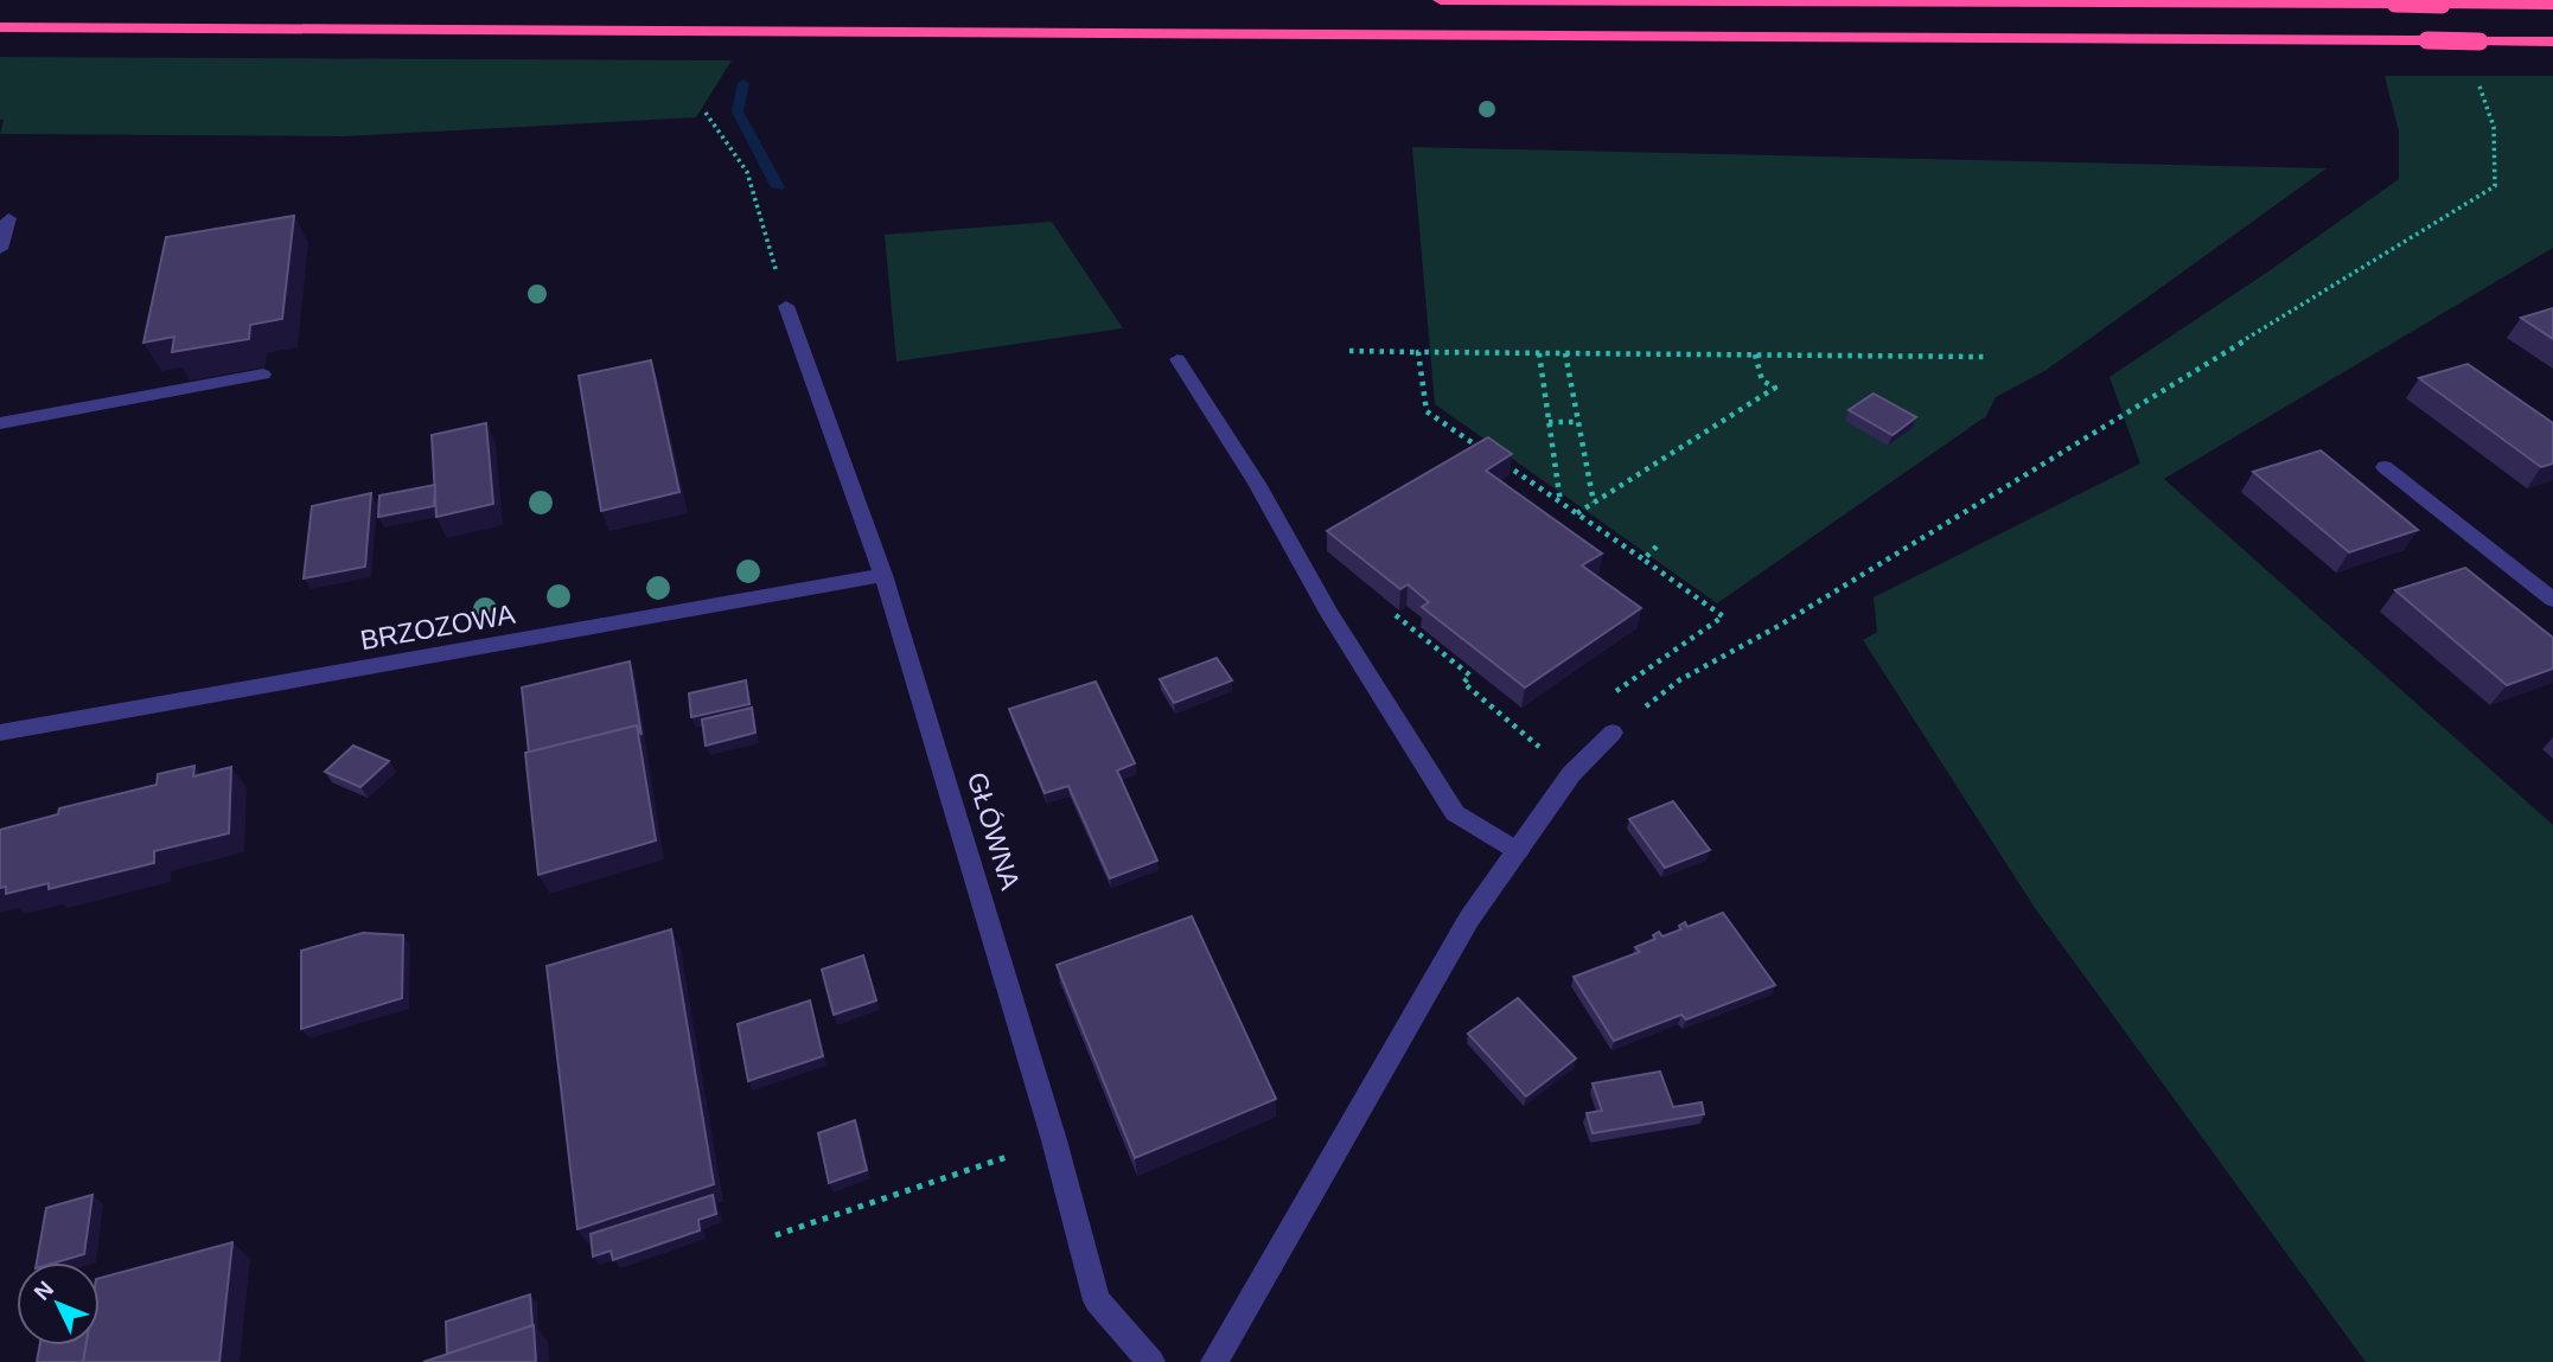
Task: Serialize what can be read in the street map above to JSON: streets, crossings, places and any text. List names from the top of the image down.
{
  "streets": {
    "street": ["BRZOZOWA", "GŁÓWNA"]
  },
  "crossings": [
    ["BRZOZOWA", "GŁÓWNA"]
  ],
  "north": "top left"
}
